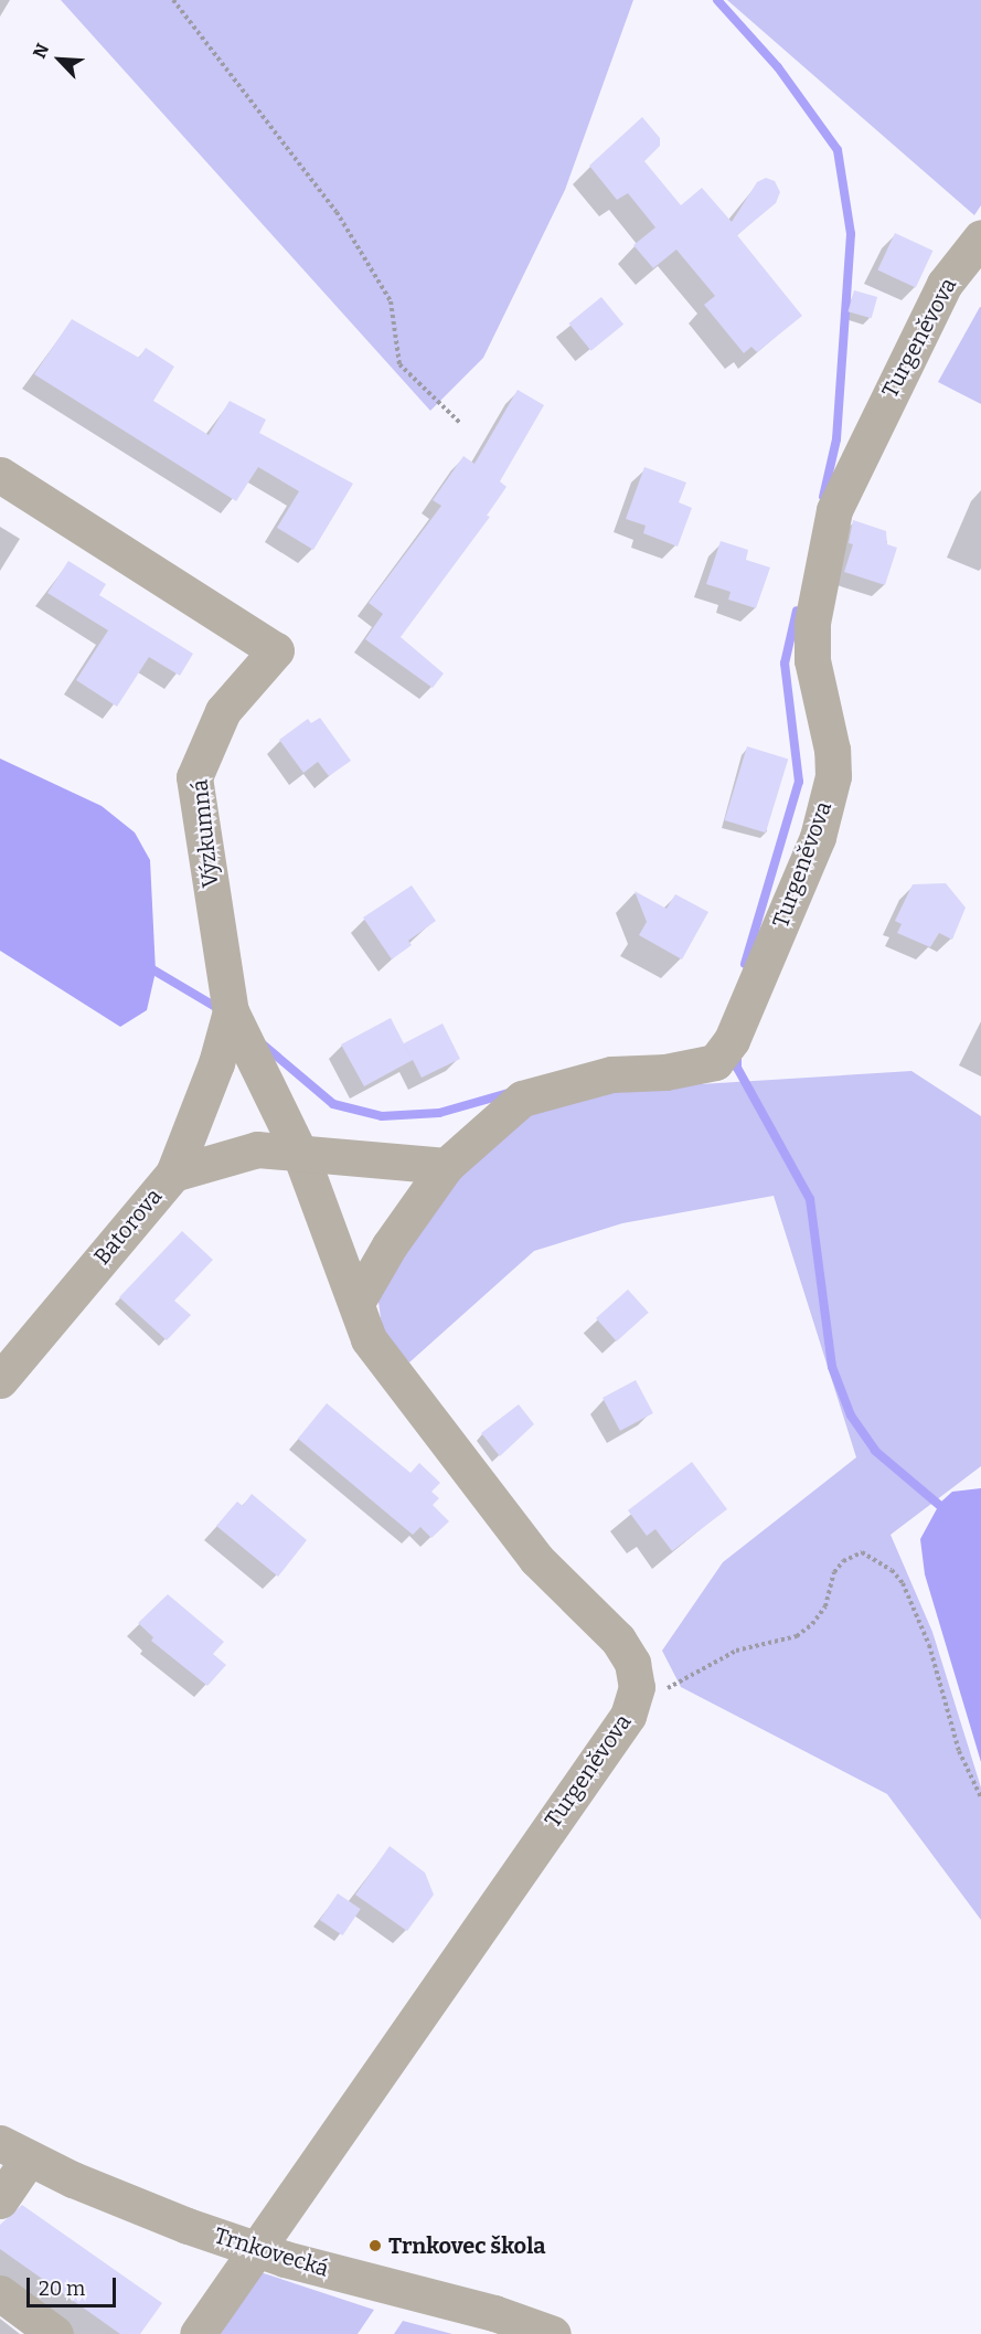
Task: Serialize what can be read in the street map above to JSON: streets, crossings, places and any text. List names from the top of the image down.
{
  "streets": {
    "street": [
      "Turgeněvova",
      "Výzkumná",
      "Batorova",
      "Trnkovecká"
    ]
  },
  "crossings": [
    ["Turgeněvova", "Výzkumná"],
    ["Turgeněvova", "Batorova"],
    ["Turgeněvova", "Trnkovecká"],
    ["Výzkumná", "Batorova"]
  ],
  "places": ["Trnkovec škola"],
  "scale_bar": "20 m",
  "north": "top left"
}
